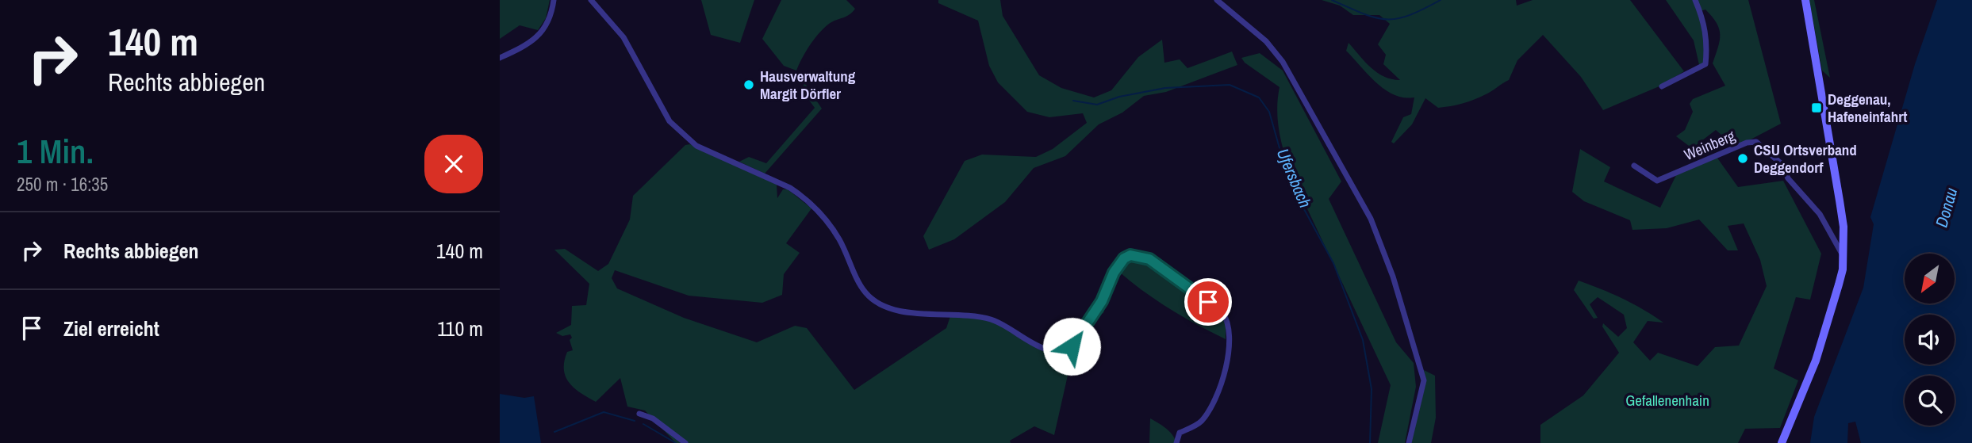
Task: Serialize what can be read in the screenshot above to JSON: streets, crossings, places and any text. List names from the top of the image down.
{
  "streets": {
    "street": ["Weinberg"]
  },
  "water": ["Ufersbach", "Donau"],
  "parks": ["Gefallenenhain"],
  "places": {
    "other": ["Hausverwaltung Margit Dörfler", "CSU Ortsverband Deggendorf"],
    "transit": ["Deggenau, Hafeneinfahrt"]
  },
  "north": "bottom left",
  "page": {
    "turn": ["140 m", "Rechts abbiegen"],
    "heading": ["1 Min.", "250 m · 16:35"],
    "list": [
      {
        "name": "Rechts abbiegen",
        "value": "140 m"
      },
      {
        "name": "Ziel erreicht",
        "value": "110 m"
      }
    ]
  }
}
